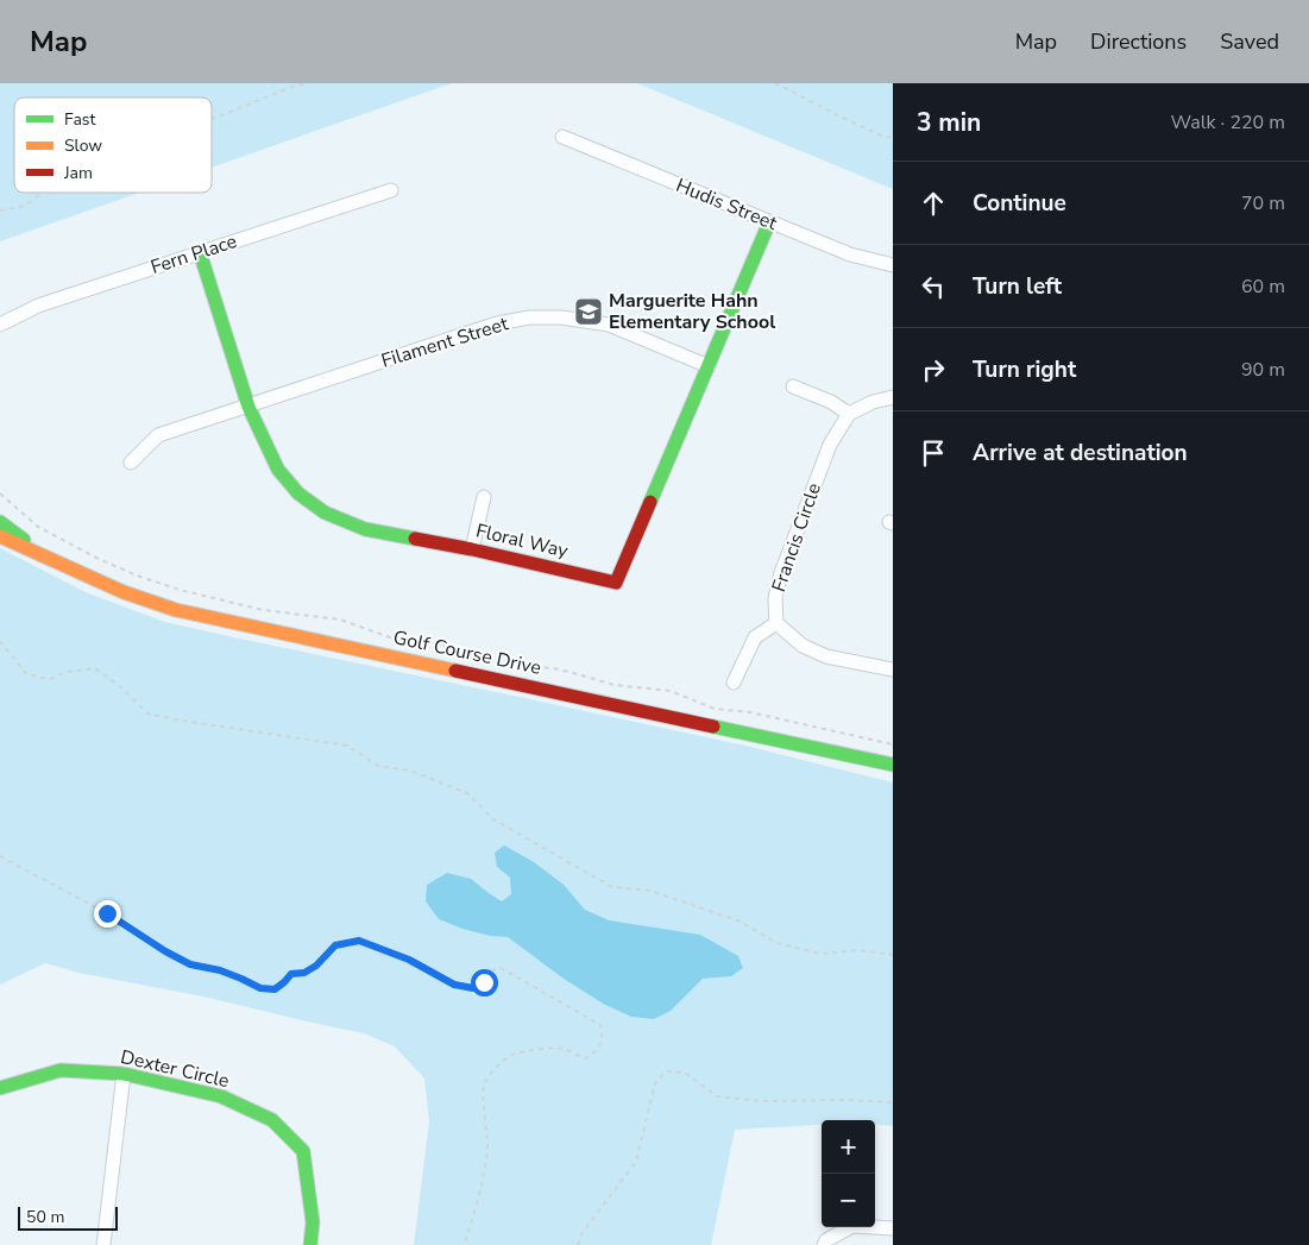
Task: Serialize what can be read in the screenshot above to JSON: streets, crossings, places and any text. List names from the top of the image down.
{
  "streets": {
    "street": [
      "Hudis Street",
      "Fern Place",
      "Filament Street",
      "Francis Circle",
      "Floral Way",
      "Golf Course Drive",
      "Dexter Circle"
    ]
  },
  "crossings": [
    ["Hudis Street", "Floral Way"],
    ["Fern Place", "Floral Way"],
    ["Filament Street", "Floral Way"]
  ],
  "places": {
    "school or university": ["Marguerite Hahn Elementary School"]
  },
  "legend": ["Fast", "Slow", "Jam"],
  "scale_bar": "50 m",
  "page": {
    "header": "Map",
    "nav": ["Map", "Directions", "Saved"],
    "heading": ["3 min", "Walk · 220 m"],
    "list": [
      ["Continue", "70 m"],
      ["Turn left", "60 m"],
      ["Turn right", "90 m"],
      "Arrive at destination"
    ],
    "map_buttons": ["+", "−"],
    "scale": "50 m"
  }
}
